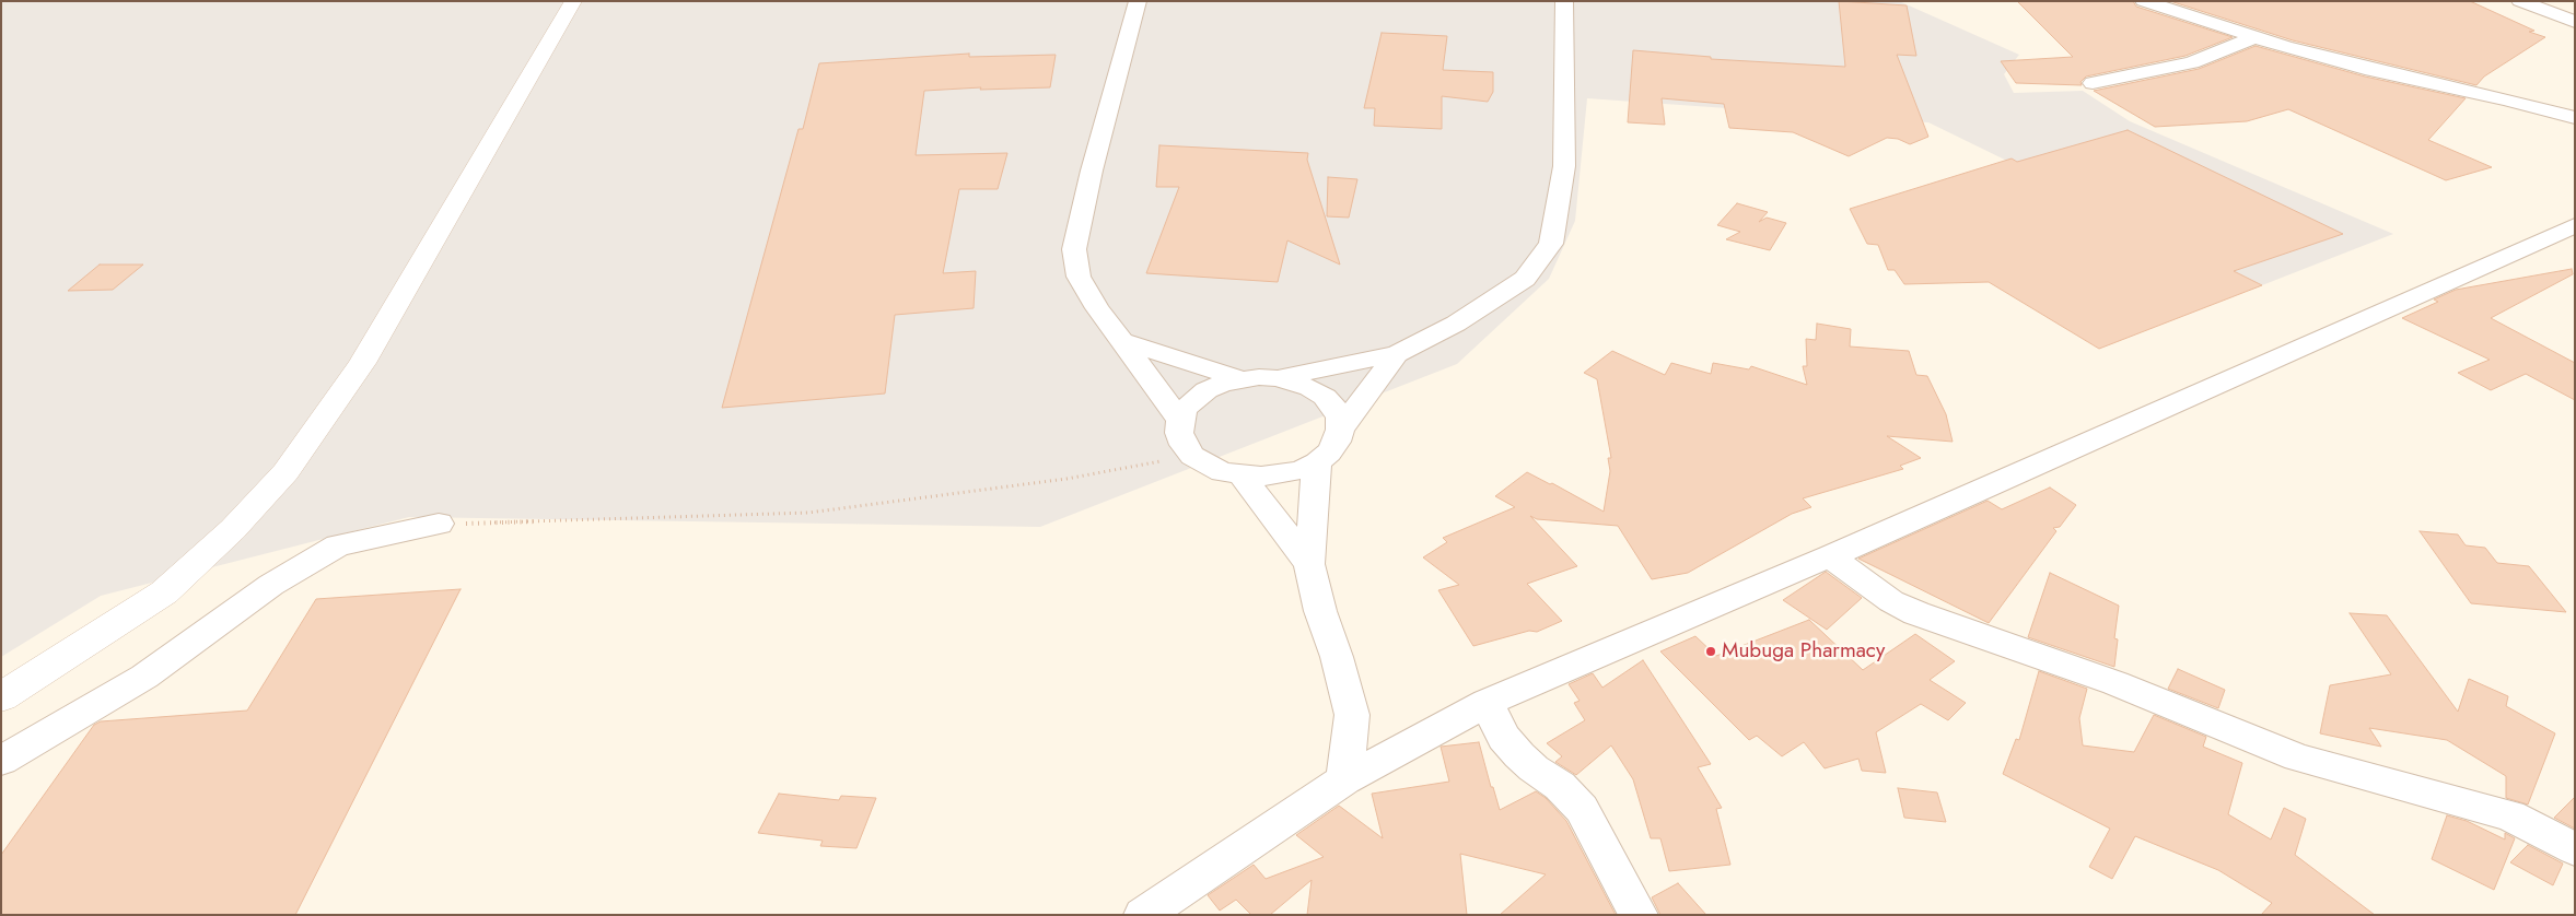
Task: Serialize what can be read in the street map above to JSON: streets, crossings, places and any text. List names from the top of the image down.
{
  "places": ["Mubuga Pharmacy"]
}
